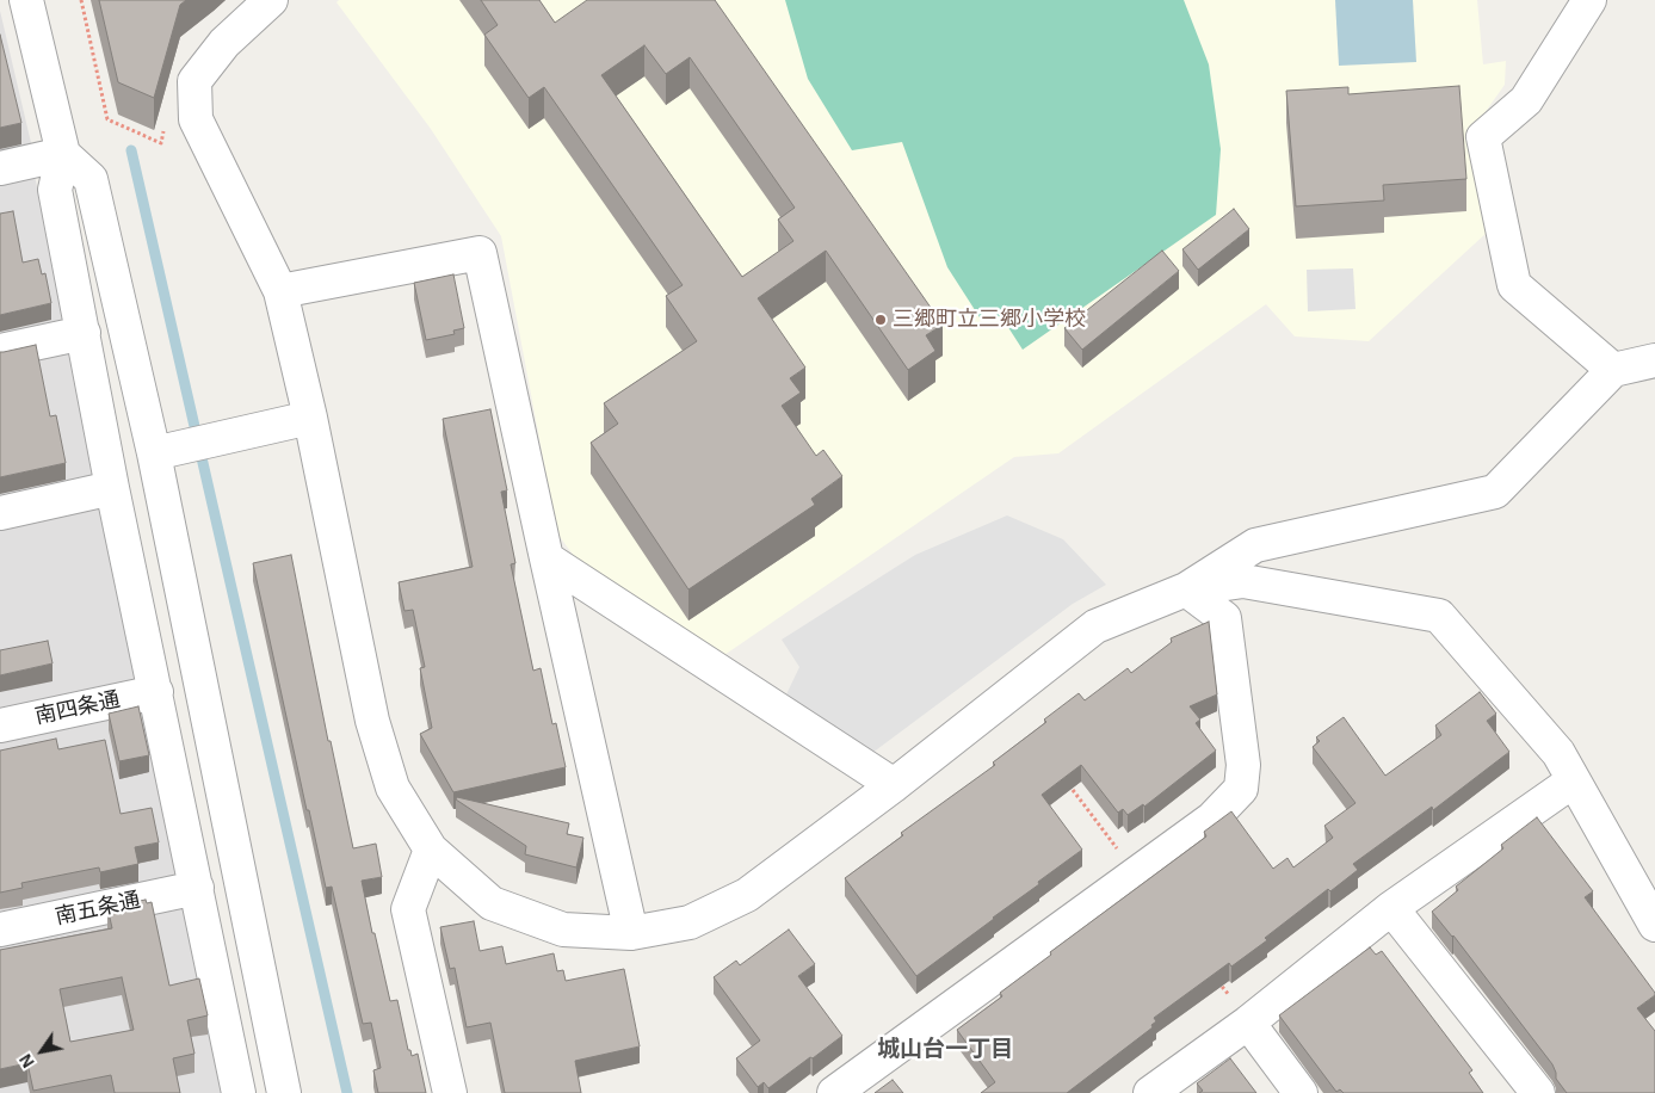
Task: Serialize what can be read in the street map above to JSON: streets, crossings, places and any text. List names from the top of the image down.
{
  "streets": {
    "street": ["南四条通", "南五条通"]
  },
  "districts": ["城山台一丁目"],
  "places": ["三郷町立三郷小学校"],
  "north": "bottom left"
}
